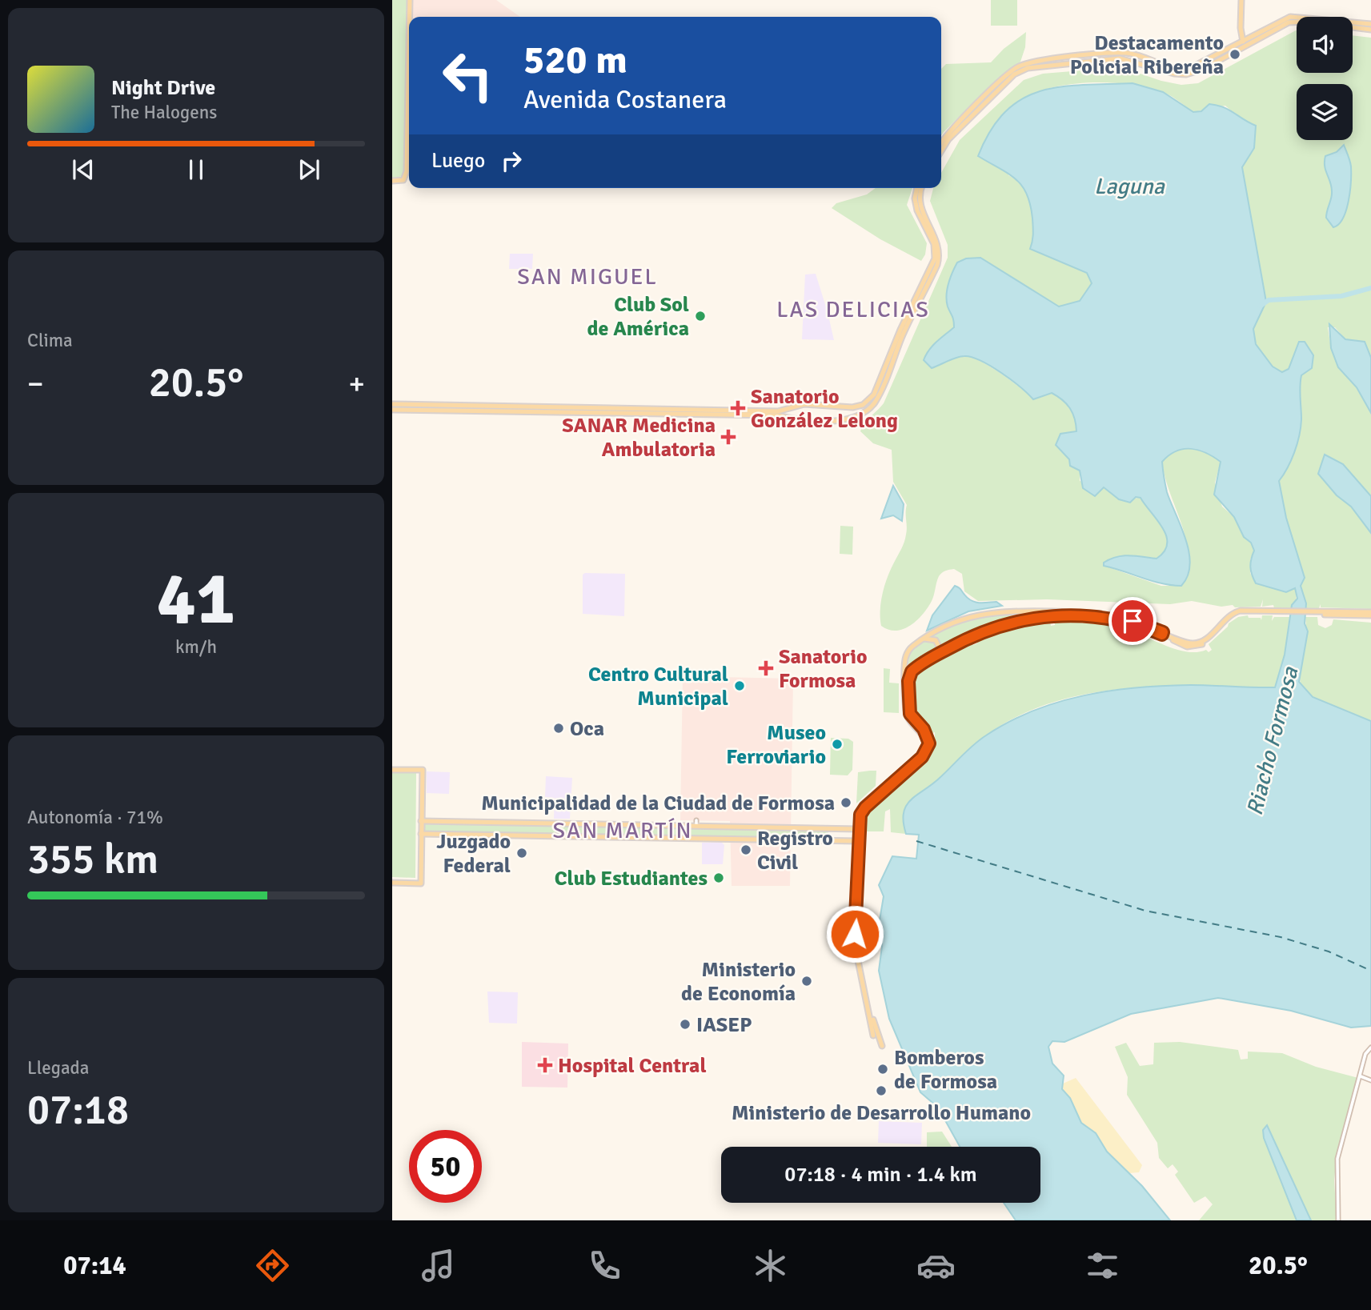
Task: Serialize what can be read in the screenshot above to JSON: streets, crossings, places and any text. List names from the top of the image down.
{
  "districts": ["SAN MIGUEL", "LAS DELICIAS", "SAN MARTÍN"],
  "water": ["Laguna", "Riacho Formosa"],
  "places": {
    "other": [
      "Destacamento Policial Ribereña",
      "Club Sol de América",
      "Centro Cultural Municipal",
      "Oca",
      "Museo Ferroviario",
      "Municipalidad de la Ciudad de Formosa",
      "Registro Civil",
      "Juzgado Federal",
      "Club Estudiantes",
      "Ministerio de Economía",
      "IASEP",
      "Bomberos de Formosa",
      "Ministerio de Desarrollo Humano"
    ],
    "health": [
      "Sanatorio González Lelong",
      "SANAR Medicina Ambulatoria",
      "Sanatorio Formosa",
      "Hospital Central"
    ]
  },
  "page": {
    "turn": ["520 m", "Avenida Costanera"],
    "song": ["Night Drive", "The Halogens"],
    "then": "Luego",
    "tile": [
      "Clima",
      ["41", "km/h"],
      ["Autonomía · 71%", "355 km"],
      ["Llegada", "07:18"]
    ],
    "heat": ["−", "20.5°", "+"],
    "limit": "50",
    "trip": "07:18 · 4 min · 1.4 km",
    "tabs": ["07:14", "20.5°"]
  }
}
